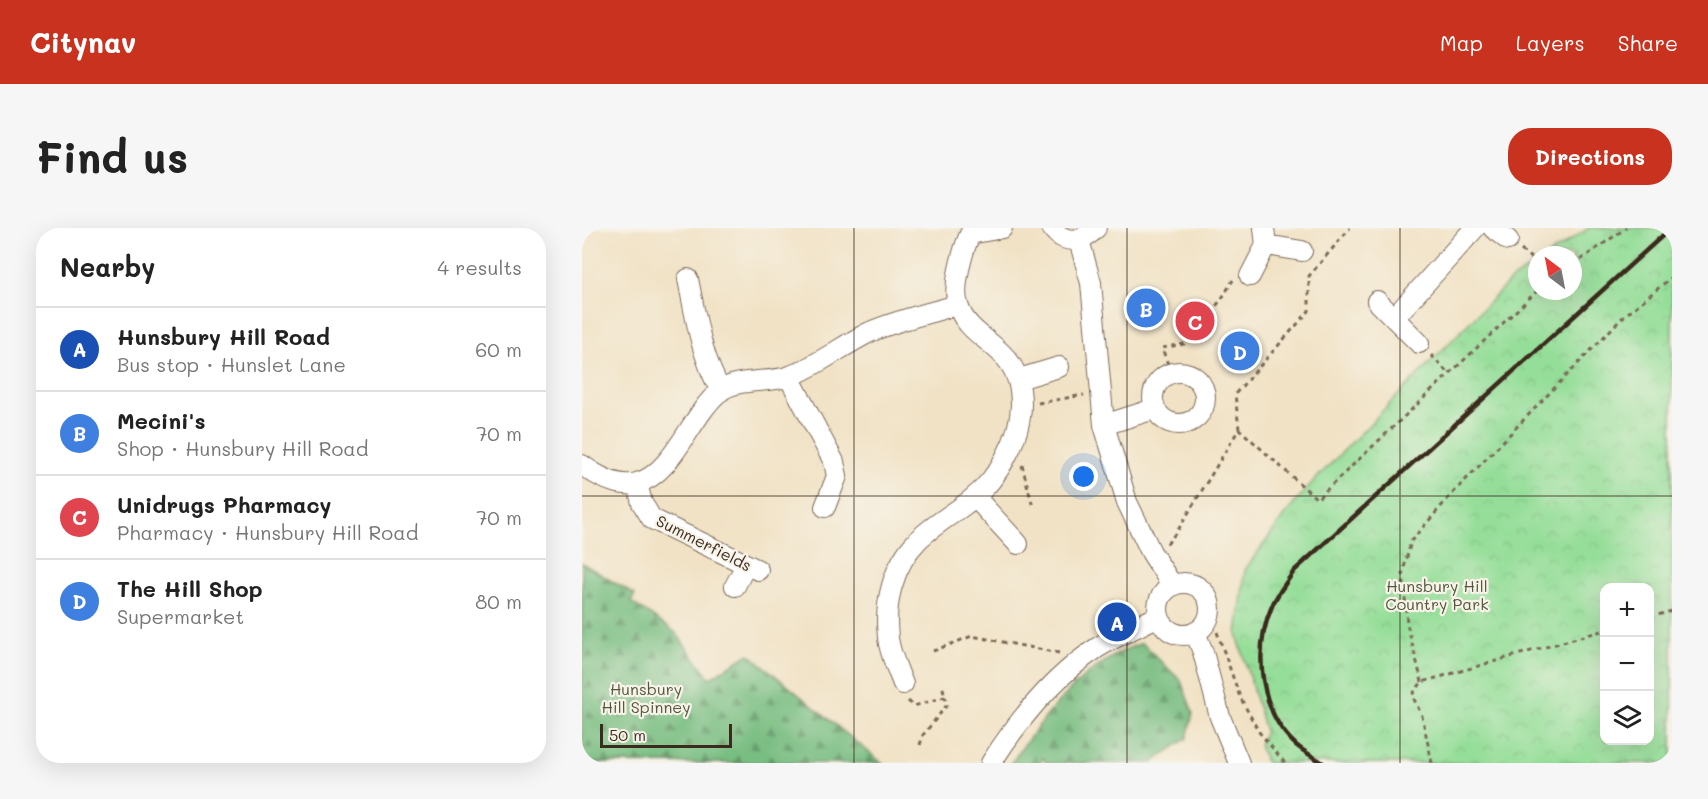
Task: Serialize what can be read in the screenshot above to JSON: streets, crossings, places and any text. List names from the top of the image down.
{
  "streets": {
    "street": ["Summerfields"]
  },
  "parks": ["Hunsbury Hill Country Park", "Hunsbury Hill Spinney"],
  "scale_bar": "50 m",
  "north": "top left",
  "page": {
    "header": "Citynav",
    "nav": ["Map", "Layers", "Share"],
    "buttons": "Directions",
    "title": "Find us",
    "heading": ["Nearby", "4 results"],
    "pins": [
      "B",
      "C",
      "D",
      "A"
    ],
    "list": [
      {
        "mark": "A",
        "name": "Hunsbury Hill Road",
        "note": "Bus stop · Hunslet Lane",
        "value": "60 m"
      },
      {
        "mark": "B",
        "name": "Mecini's",
        "note": "Shop · Hunsbury Hill Road",
        "value": "70 m"
      },
      {
        "mark": "C",
        "name": "Unidrugs Pharmacy",
        "note": "Pharmacy · Hunsbury Hill Road",
        "value": "70 m"
      },
      {
        "mark": "D",
        "name": "The Hill Shop",
        "note": "Supermarket",
        "value": "80 m"
      }
    ],
    "map_buttons": ["+", "−"],
    "scale": "50 m"
  }
}
